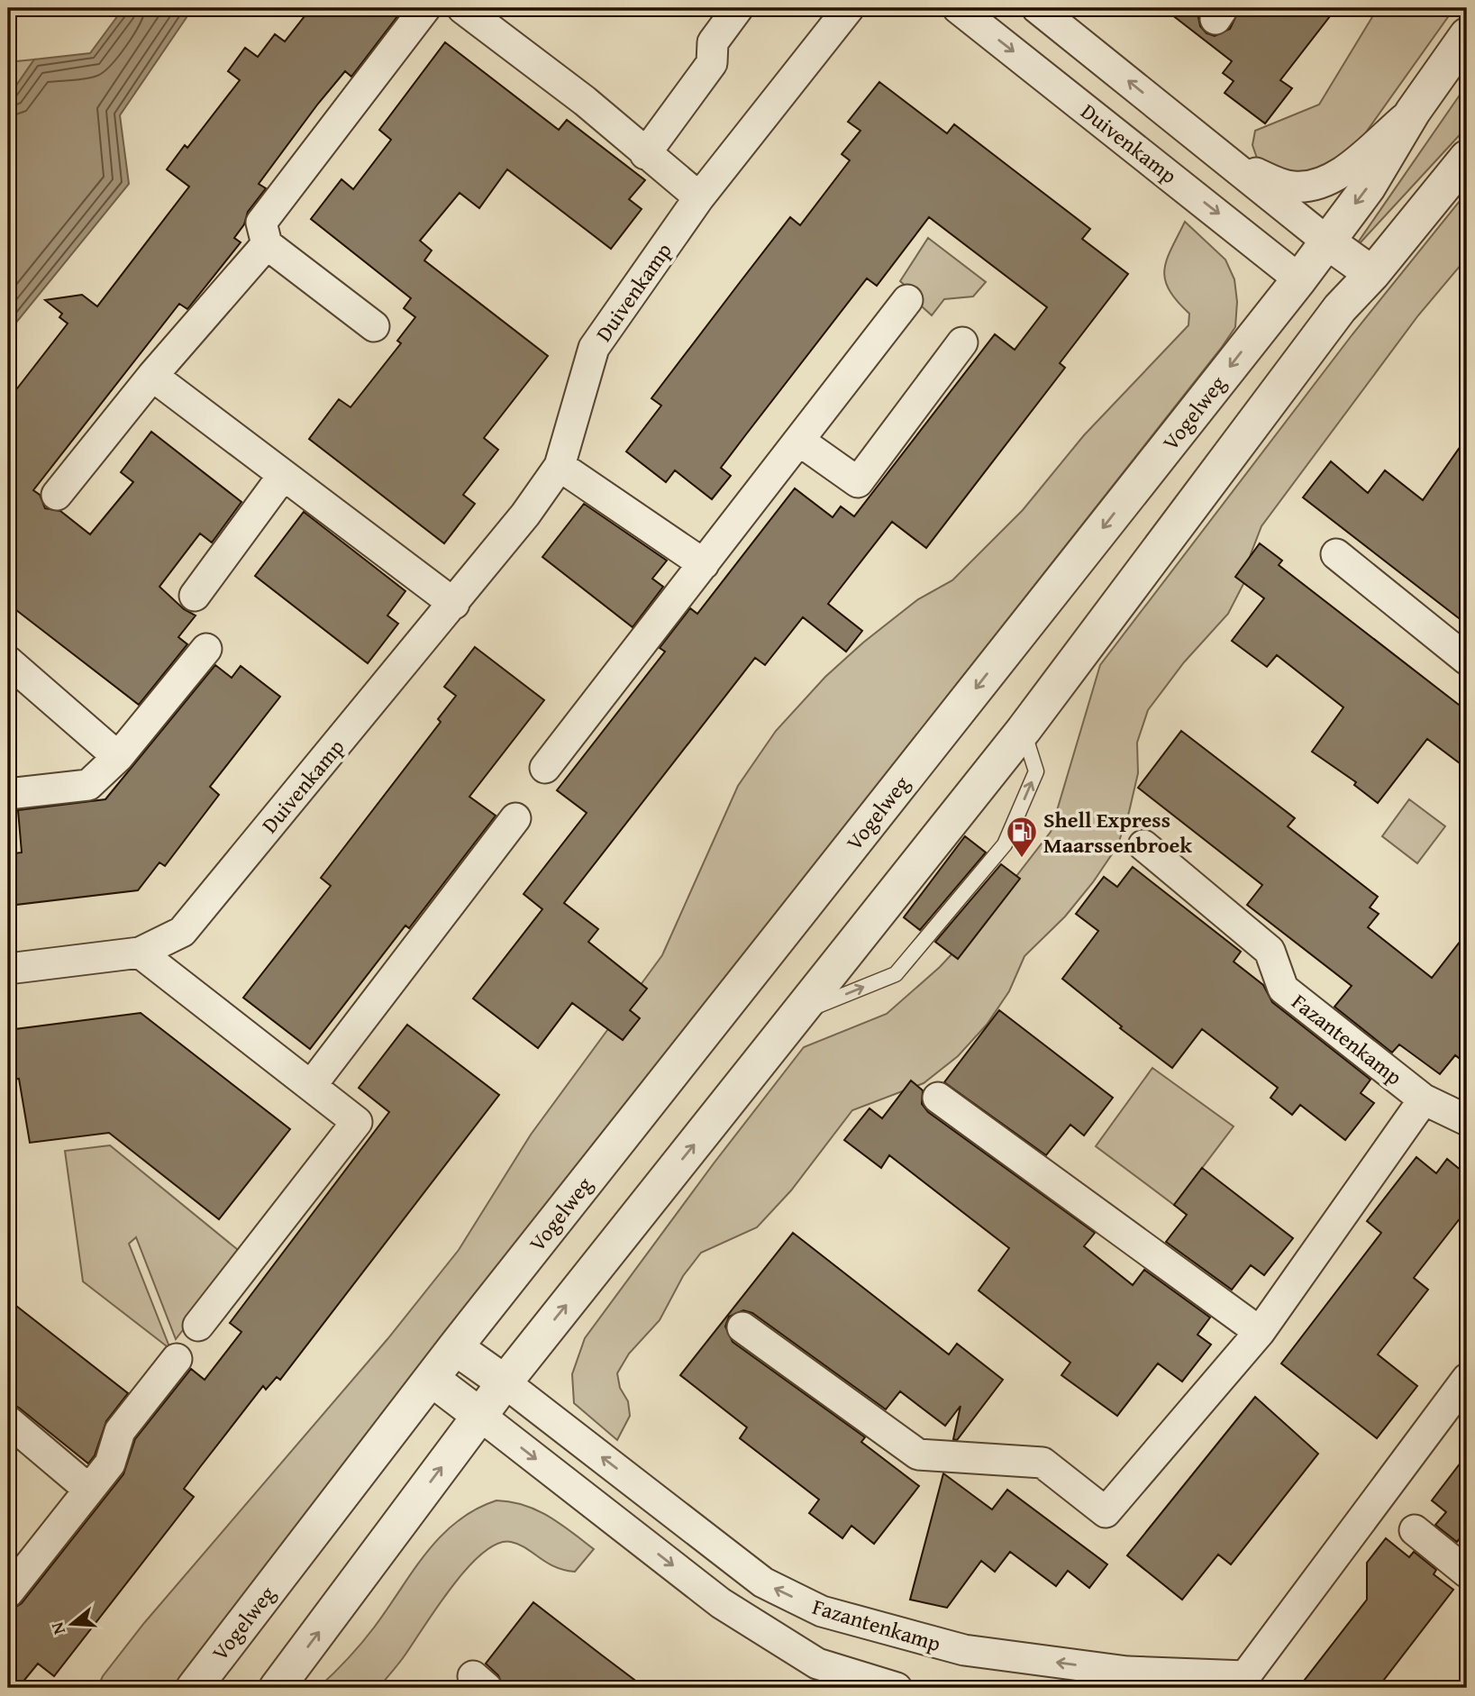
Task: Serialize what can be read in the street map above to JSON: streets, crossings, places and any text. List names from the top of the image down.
{
  "streets": {
    "street": ["Duivenkamp", "Vogelweg", "Fazantenkamp"]
  },
  "crossings": [
    ["Duivenkamp", "Vogelweg"]
  ],
  "places": {
    "fuel station": ["Shell Express Maarssenbroek"]
  },
  "north": "left"
}
